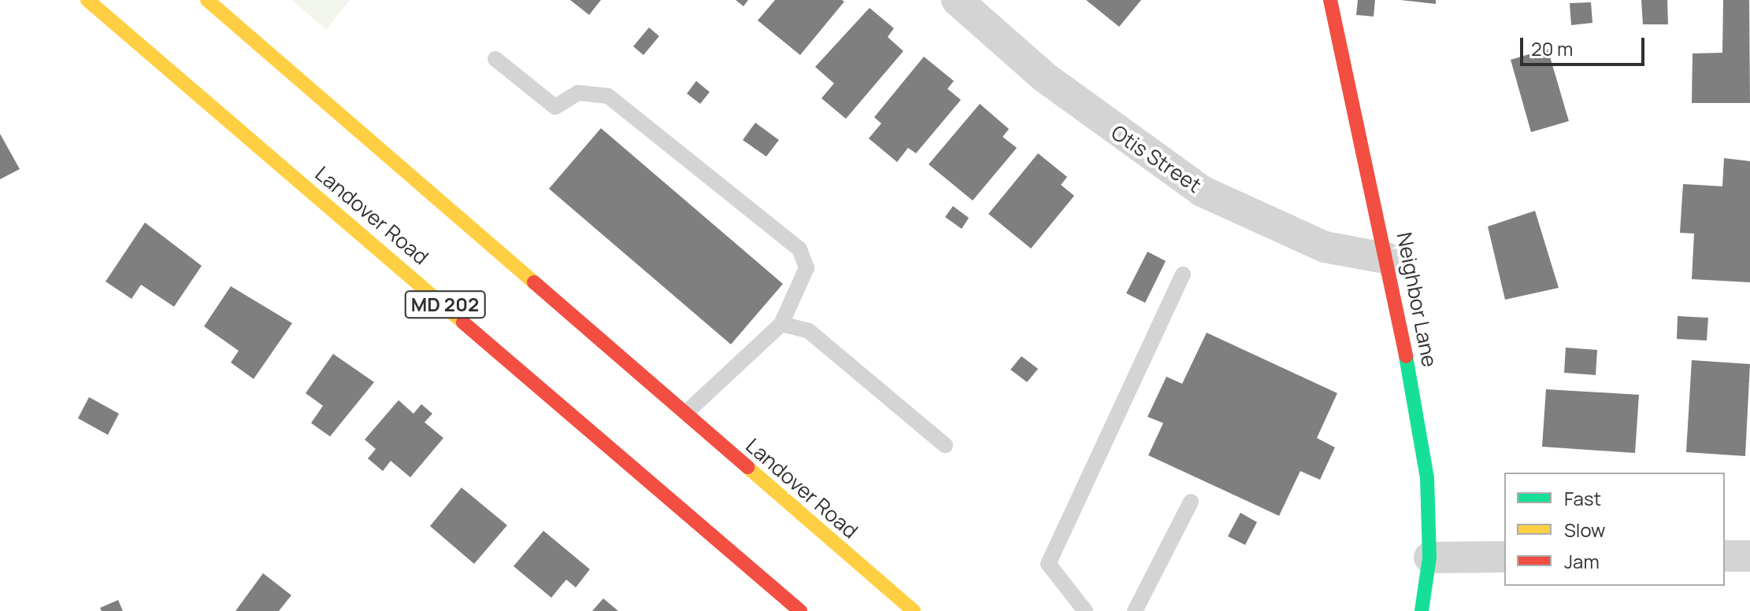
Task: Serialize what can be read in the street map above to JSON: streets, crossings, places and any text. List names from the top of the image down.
{
  "streets": {
    "main road": ["Landover Road", "Neighbor Lane", "MD 202"],
    "street": ["Otis Street"]
  },
  "crossings": [
    ["Otis Street", "Neighbor Lane"]
  ],
  "legend": ["Fast", "Slow", "Jam"],
  "scale_bar": "20 m"
}
